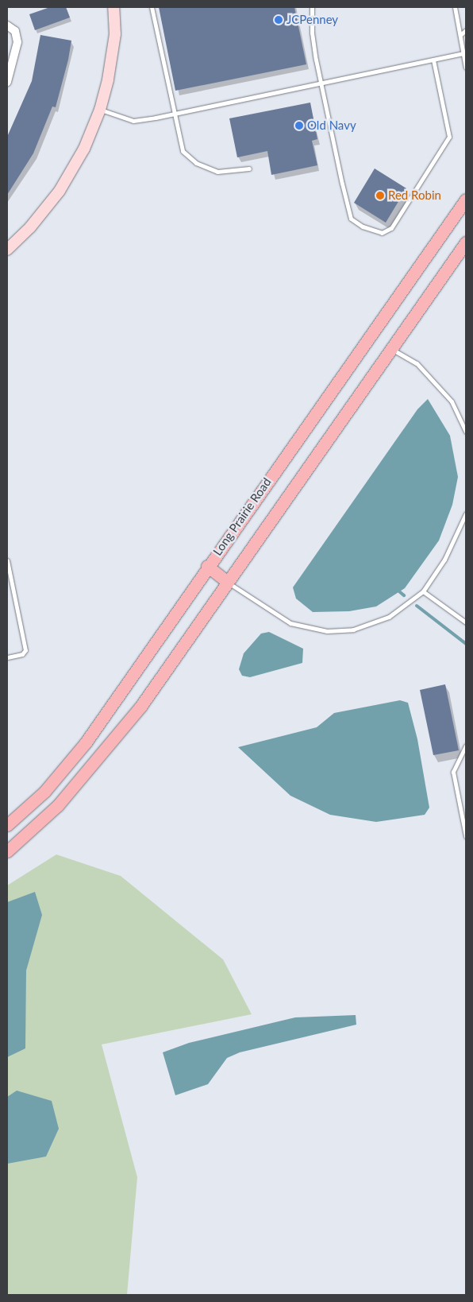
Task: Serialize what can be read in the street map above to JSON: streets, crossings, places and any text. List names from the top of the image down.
{
  "streets": {
    "main road": ["Long Prairie Road"]
  },
  "places": ["JCPenney", "Old Navy", "Red Robin"]
}
